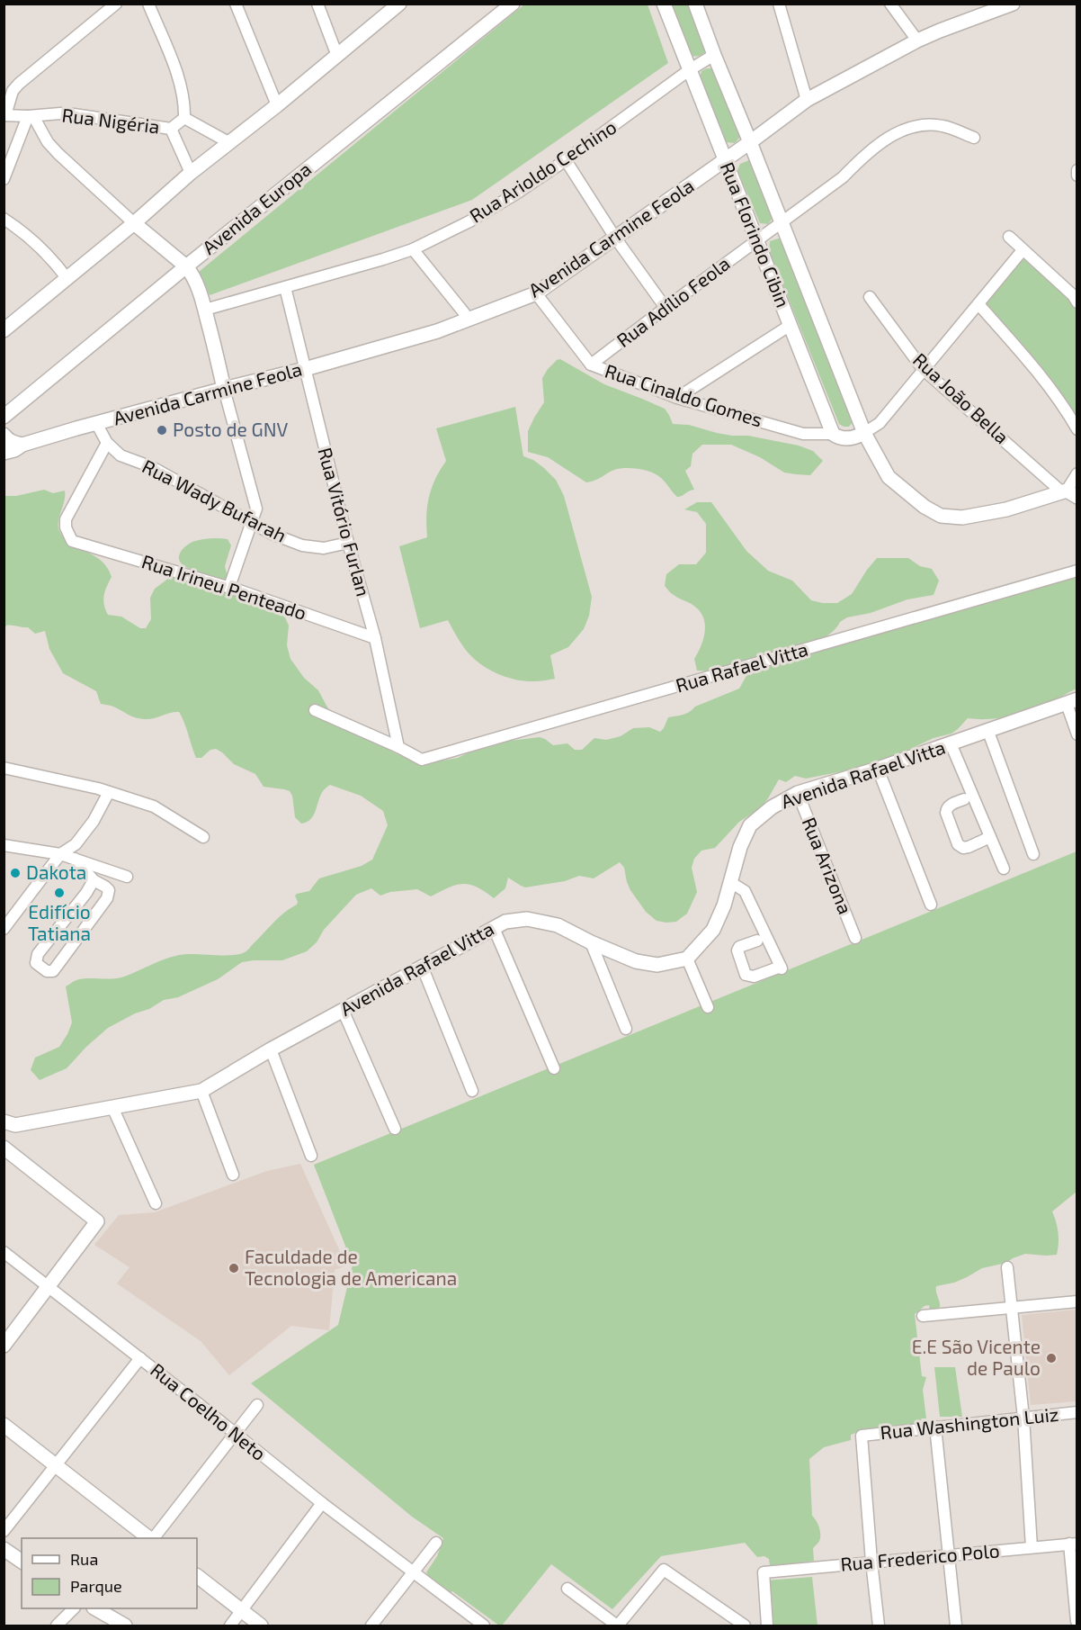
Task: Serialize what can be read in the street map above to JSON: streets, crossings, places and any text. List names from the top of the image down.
{
  "streets": {
    "main road": [
      "Avenida Europa",
      "Rua Florindo Cibin",
      "Avenida Carmine Feola",
      "Avenida Rafael Vitta"
    ],
    "street": [
      "Rua Nigéria",
      "Rua Arioldo Cechino",
      "Rua Adílio Feola",
      "Rua Cinaldo Gomes",
      "Rua João Bella",
      "Rua Wady Bufarah",
      "Rua Vitório Furlan",
      "Rua Irineu Penteado",
      "Rua Rafael Vitta",
      "Rua Arizona",
      "Rua Coelho Neto",
      "Rua Washington Luiz",
      "Rua Frederico Polo"
    ]
  },
  "crossings": [
    ["Rua Arioldo Cechino", "Rua Florindo Cibin"],
    ["Rua Arioldo Cechino", "Rua Vitório Furlan"],
    ["Rua Florindo Cibin", "Avenida Carmine Feola"],
    ["Rua Florindo Cibin", "Rua Adílio Feola"],
    ["Rua Florindo Cibin", "Rua Cinaldo Gomes"],
    ["Rua Florindo Cibin", "Rua João Bella"],
    ["Avenida Carmine Feola", "Rua Cinaldo Gomes"],
    ["Avenida Carmine Feola", "Rua Wady Bufarah"],
    ["Avenida Carmine Feola", "Rua Vitório Furlan"],
    ["Rua Adílio Feola", "Rua Cinaldo Gomes"],
    ["Rua Wady Bufarah", "Rua Vitório Furlan"],
    ["Rua Wady Bufarah", "Rua Irineu Penteado"],
    ["Rua Vitório Furlan", "Rua Irineu Penteado"],
    ["Rua Vitório Furlan", "Rua Rafael Vitta"],
    ["Avenida Rafael Vitta", "Rua Arizona"],
    ["Rua Washington Luiz", "Rua Frederico Polo"]
  ],
  "places": [
    "Posto de GNV",
    "Dakota",
    "Edifício Tatiana",
    "Faculdade de Tecnologia de Americana",
    "E.E São Vicente de Paulo"
  ],
  "legend": ["Rua", "Parque"]
}
